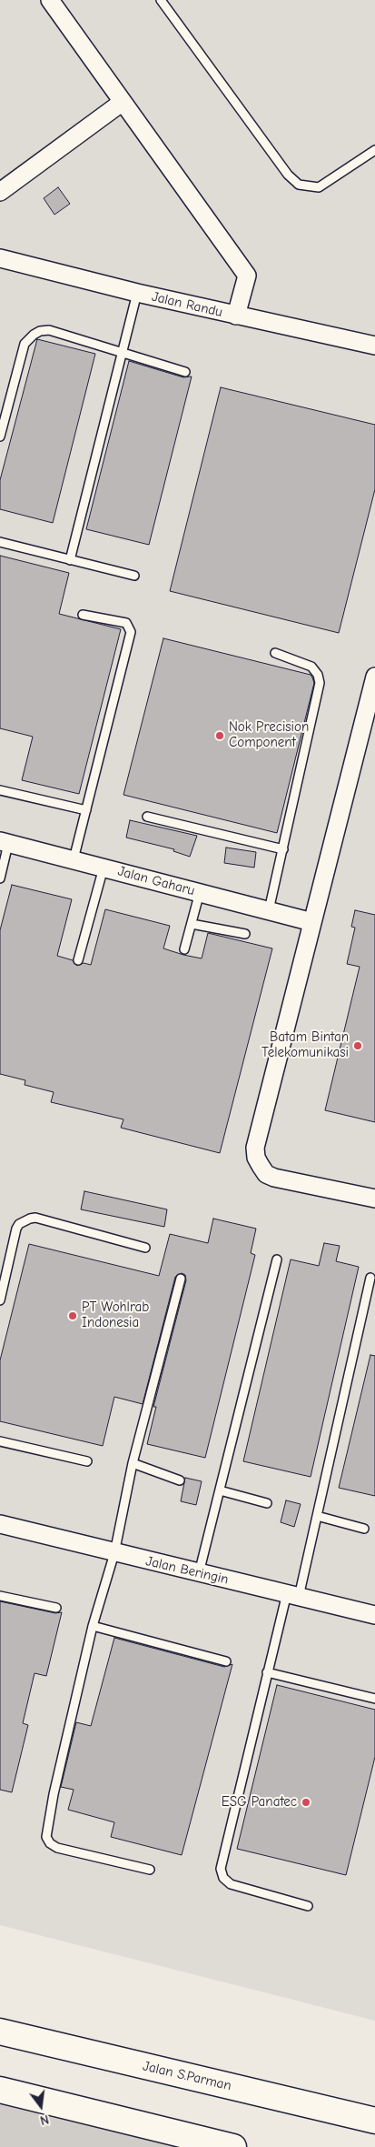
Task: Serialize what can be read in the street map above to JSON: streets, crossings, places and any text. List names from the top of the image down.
{
  "streets": {
    "main road": ["Jalan S.Parman"],
    "street": ["Jalan Randu", "Jalan Gaharu", "Jalan Beringin"]
  },
  "places": [
    "Nok Precision Component",
    "Batam Bintan Telekomunikasi",
    "PT Wohlrab Indonesia",
    "ESG Panatec"
  ],
  "north": "bottom"
}
